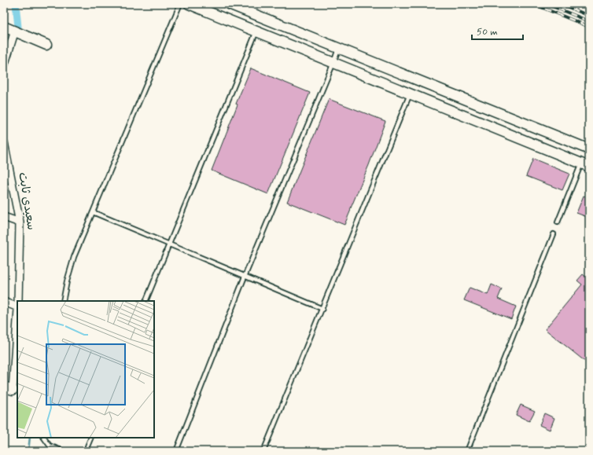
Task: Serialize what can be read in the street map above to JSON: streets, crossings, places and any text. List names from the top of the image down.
{
  "streets": {
    "street": ["سعیدی ثابت"]
  },
  "scale_bar": "50 m"
}
